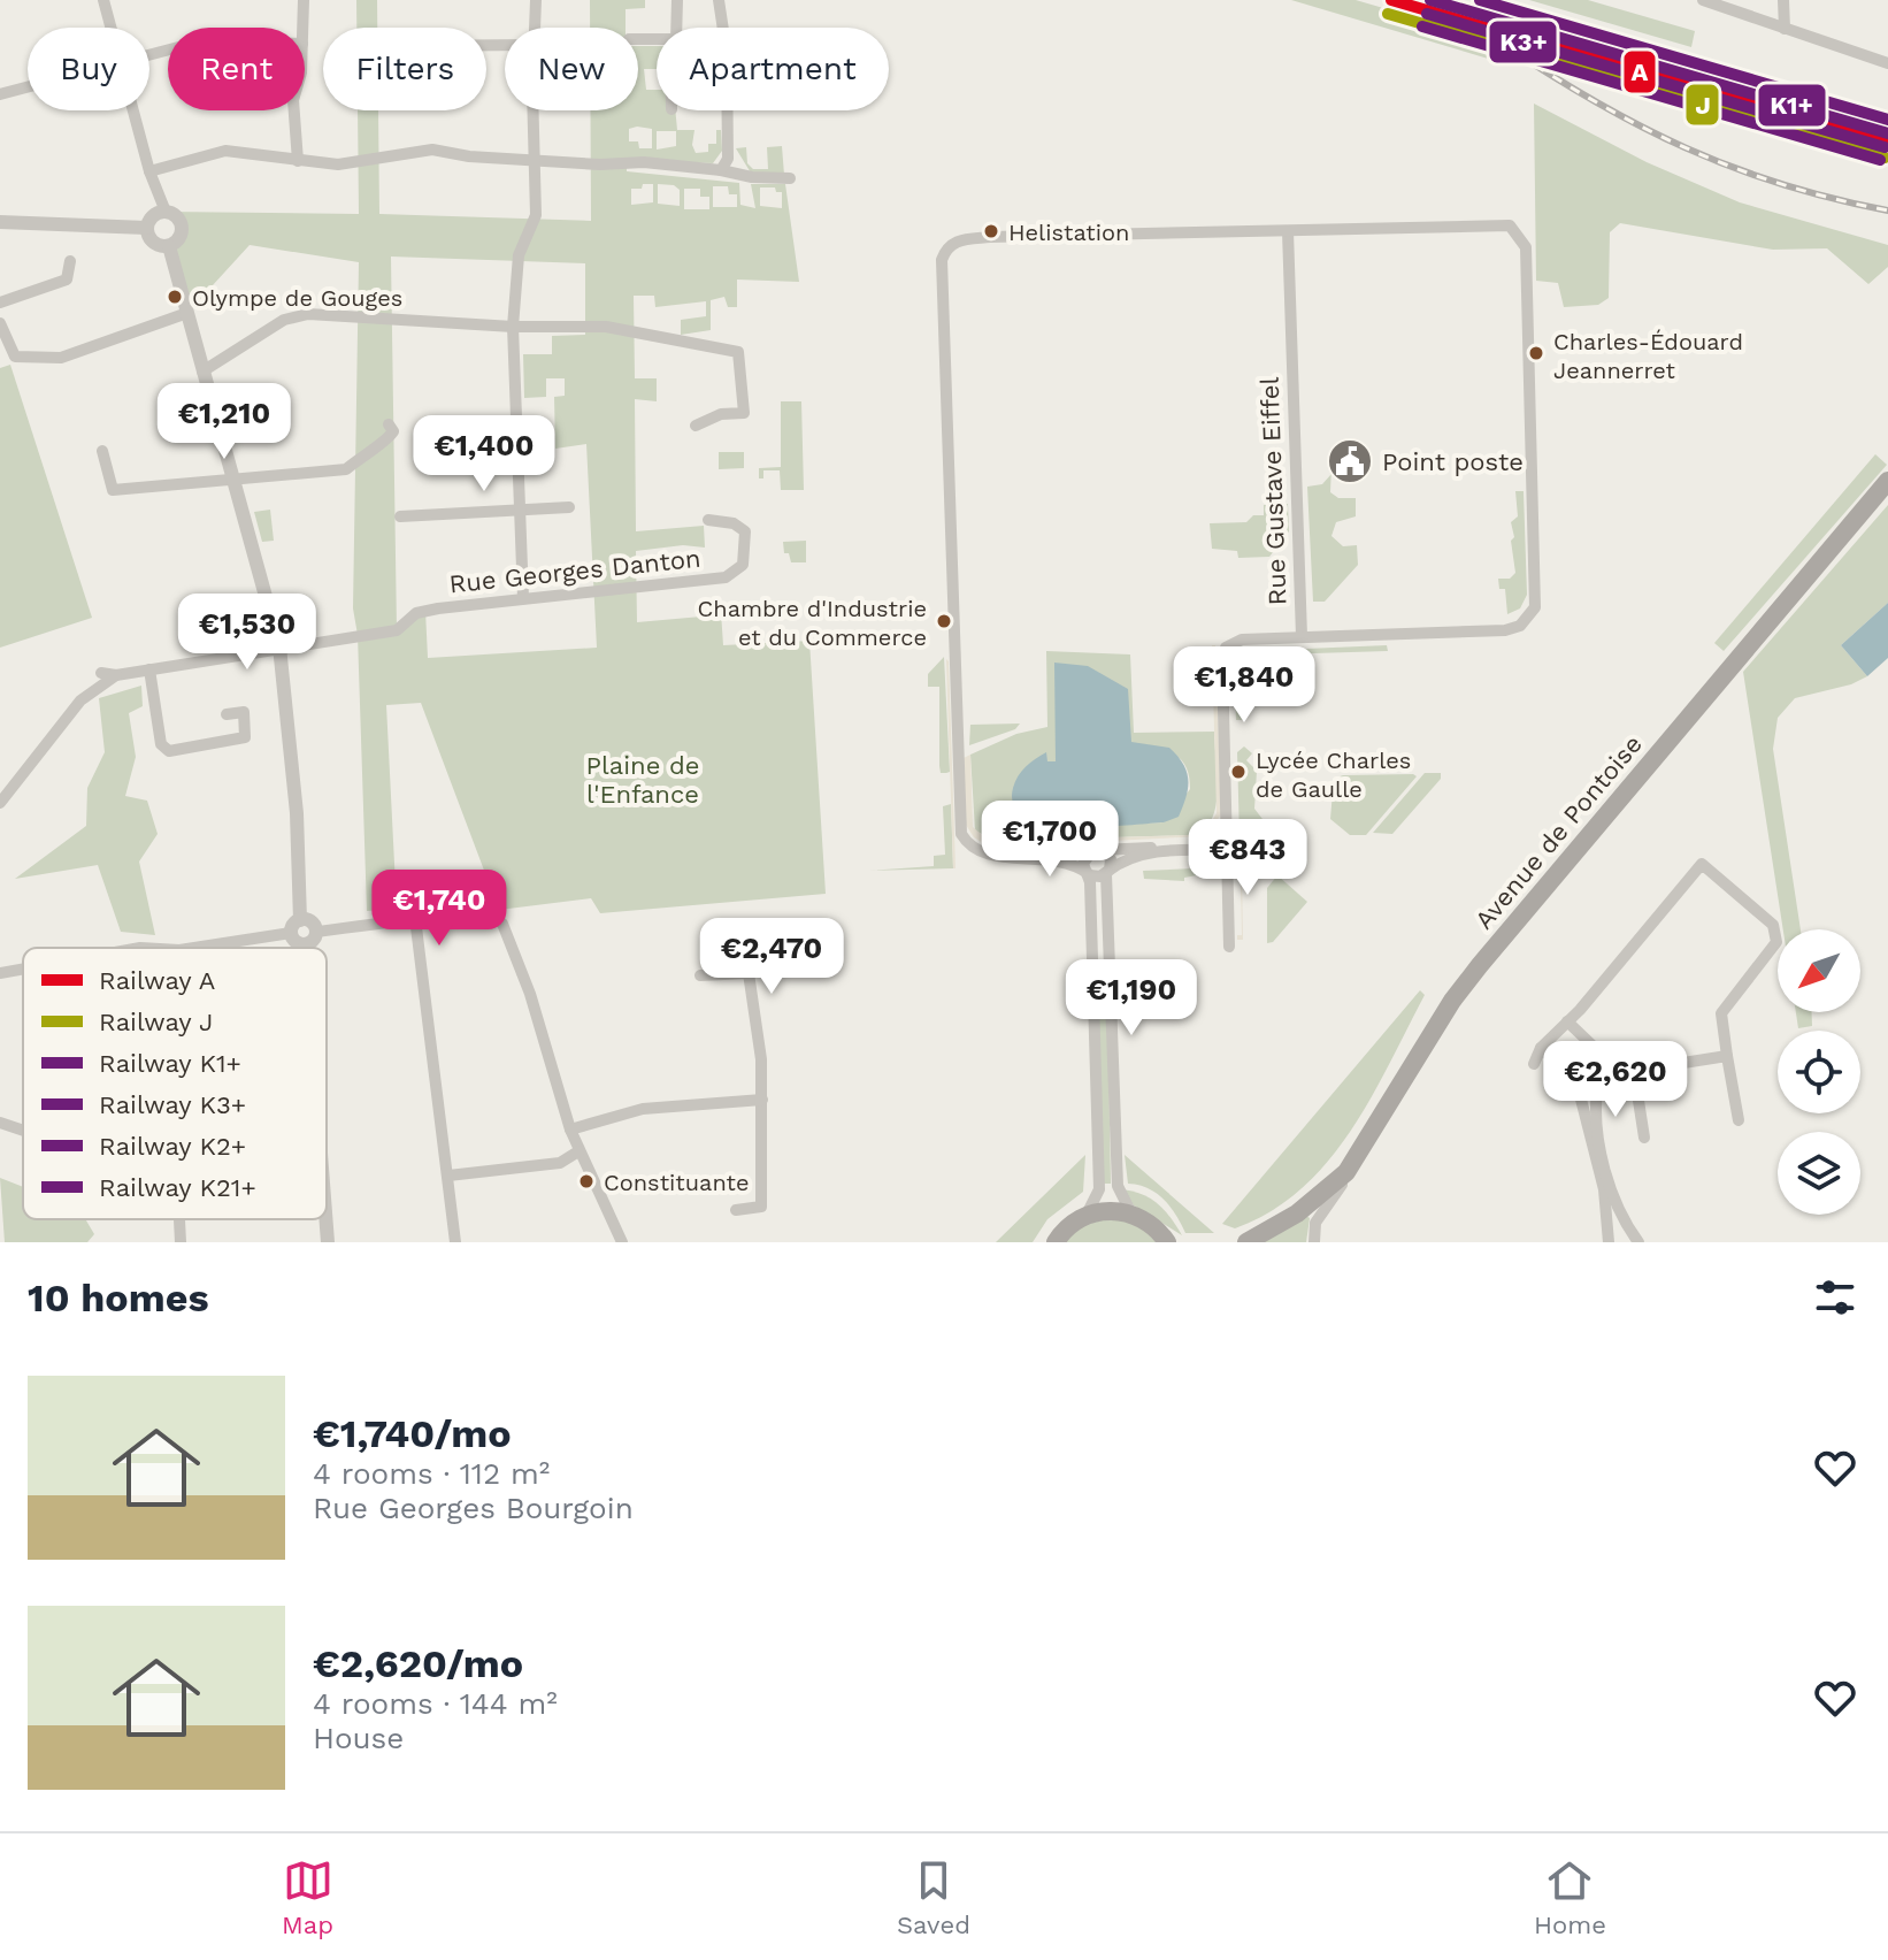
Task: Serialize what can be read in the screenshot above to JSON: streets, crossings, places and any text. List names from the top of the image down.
{
  "streets": {
    "main road": ["Avenue de Pontoise"],
    "street": ["Rue Gustave Eiffel", "Rue Georges Danton"]
  },
  "parks": ["Plaine de l'Enfance"],
  "places": {
    "other": [
      "Helistation",
      "Olympe de Gouges",
      "Charles-Édouard Jeannerret",
      "Chambre d'Industrie et du Commerce",
      "Lycée Charles de Gaulle",
      "Constituante"
    ],
    "public building": ["Point poste"]
  },
  "lines": [
    "rail line A",
    "rail line K1+",
    "rail line K2+",
    "rail line J",
    "rail line K3+",
    "rail line K21+"
  ],
  "legend": [
    "Railway A",
    "Railway J",
    "Railway K1+",
    "Railway K3+",
    "Railway K2+",
    "Railway K21+"
  ],
  "north": "bottom left",
  "page": {
    "chip": [
      "Buy",
      "Rent",
      "Filters",
      "New",
      "Apartment"
    ],
    "price": [
      "€1,210",
      "€1,400",
      "€1,530",
      "€1,840",
      "€1,700",
      "€843",
      "€1,740",
      "€2,470",
      "€1,190",
      "€2,620"
    ],
    "heading": "10 homes",
    "list": [
      {
        "name": "€1,740/mo",
        "note": "4 rooms · 112 m² · Rue Georges Bourgoin"
      },
      {
        "name": "€2,620/mo",
        "note": "4 rooms · 144 m² · House"
      }
    ],
    "tabs": ["Map", "Saved", "Home"]
  }
}
